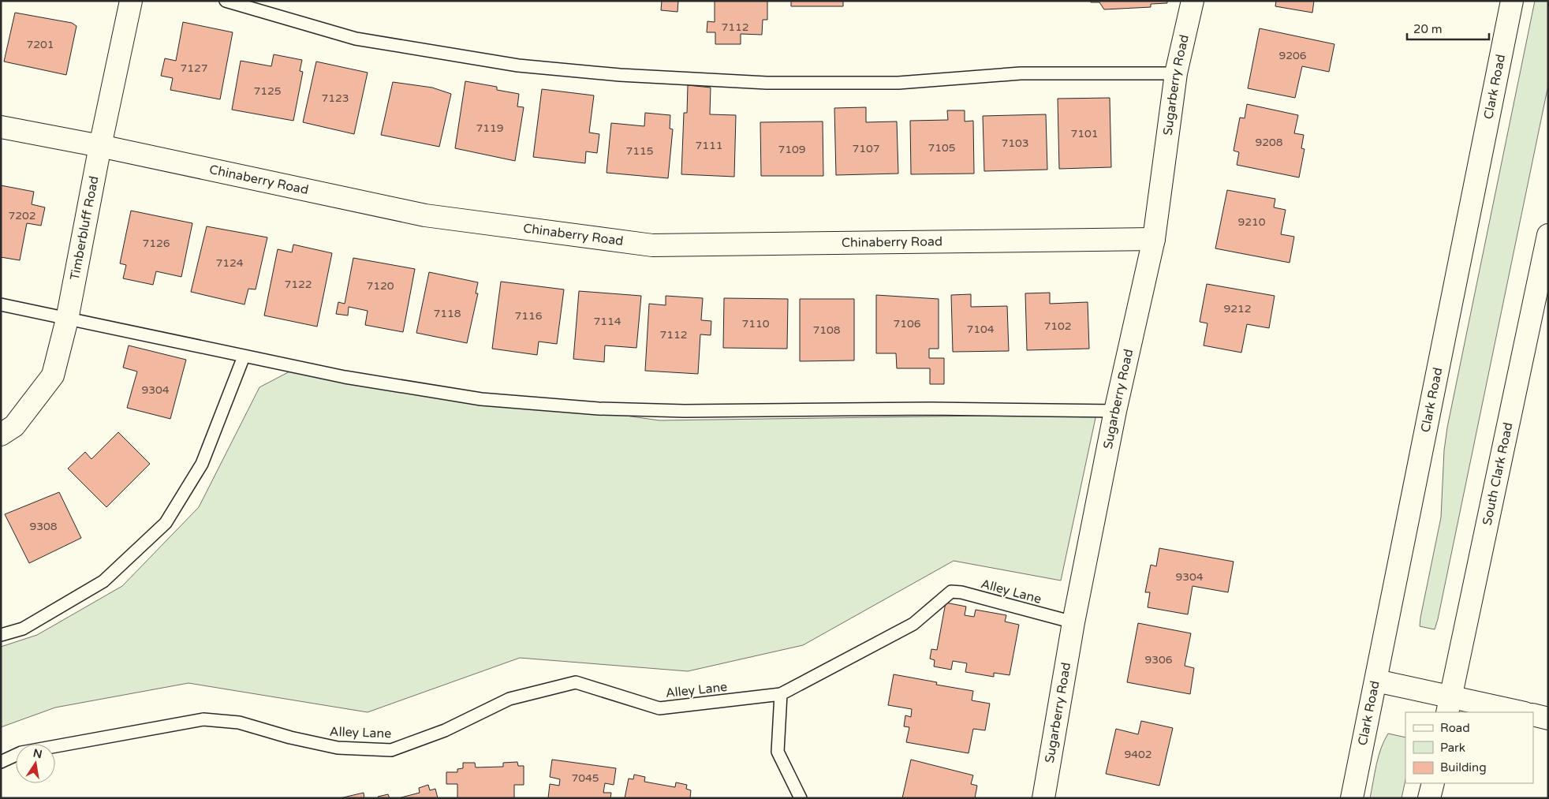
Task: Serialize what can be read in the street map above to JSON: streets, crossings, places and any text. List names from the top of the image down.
{
  "streets": {
    "street": [
      "Sugarberry Road",
      "Clark Road",
      "Chinaberry Road",
      "Timberbluff Road",
      "South Clark Road"
    ],
    "lane": ["Alley Lane"]
  },
  "crossings": [
    ["Sugarberry Road", "Chinaberry Road"],
    ["Sugarberry Road", "Alley Lane"],
    ["Chinaberry Road", "Timberbluff Road"]
  ],
  "house_numbers": [
    "7112",
    "7201",
    "9206",
    "7127",
    "7125",
    "7123",
    "7119",
    "7101",
    "9208",
    "7103",
    "7111",
    "7105",
    "7107",
    "7109",
    "7115",
    "7202",
    "9210",
    "7126",
    "7124",
    "7122",
    "7120",
    "9212",
    "7118",
    "7116",
    "7114",
    "7110",
    "7106",
    "7102",
    "7104",
    "7108",
    "7112",
    "9304",
    "9308",
    "9304",
    "9306",
    "9402",
    "7045"
  ],
  "legend": ["Road", "Park", "Building"],
  "scale_bar": "20 m",
  "north": "top"
}
